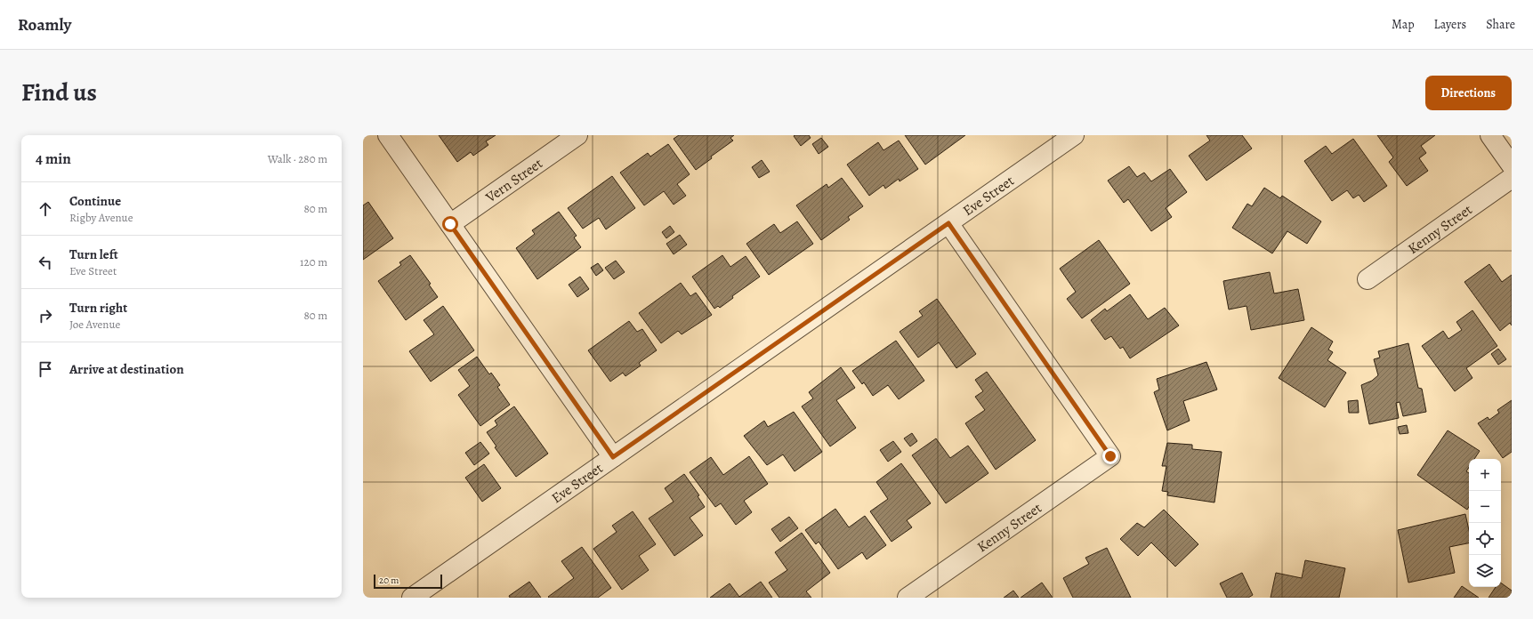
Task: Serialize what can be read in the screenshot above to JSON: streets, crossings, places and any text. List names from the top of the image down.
{
  "streets": {
    "street": ["Vern Street", "Eve Street", "Kenny Street"]
  },
  "crossings": [
    ["Eve Street", "Kenny Street"]
  ],
  "scale_bar": "20 m",
  "page": {
    "header": "Roamly",
    "nav": ["Map", "Layers", "Share"],
    "title": "Find us",
    "buttons": "Directions",
    "heading": ["4 min", "Walk · 280 m"],
    "list": [
      ["Continue", "Rigby Avenue", "80 m"],
      ["Turn left", "Eve Street", "120 m"],
      ["Turn right", "Joe Avenue", "80 m"],
      "Arrive at destination"
    ],
    "map_buttons": ["+", "−"],
    "scale": "20 m"
  }
}
